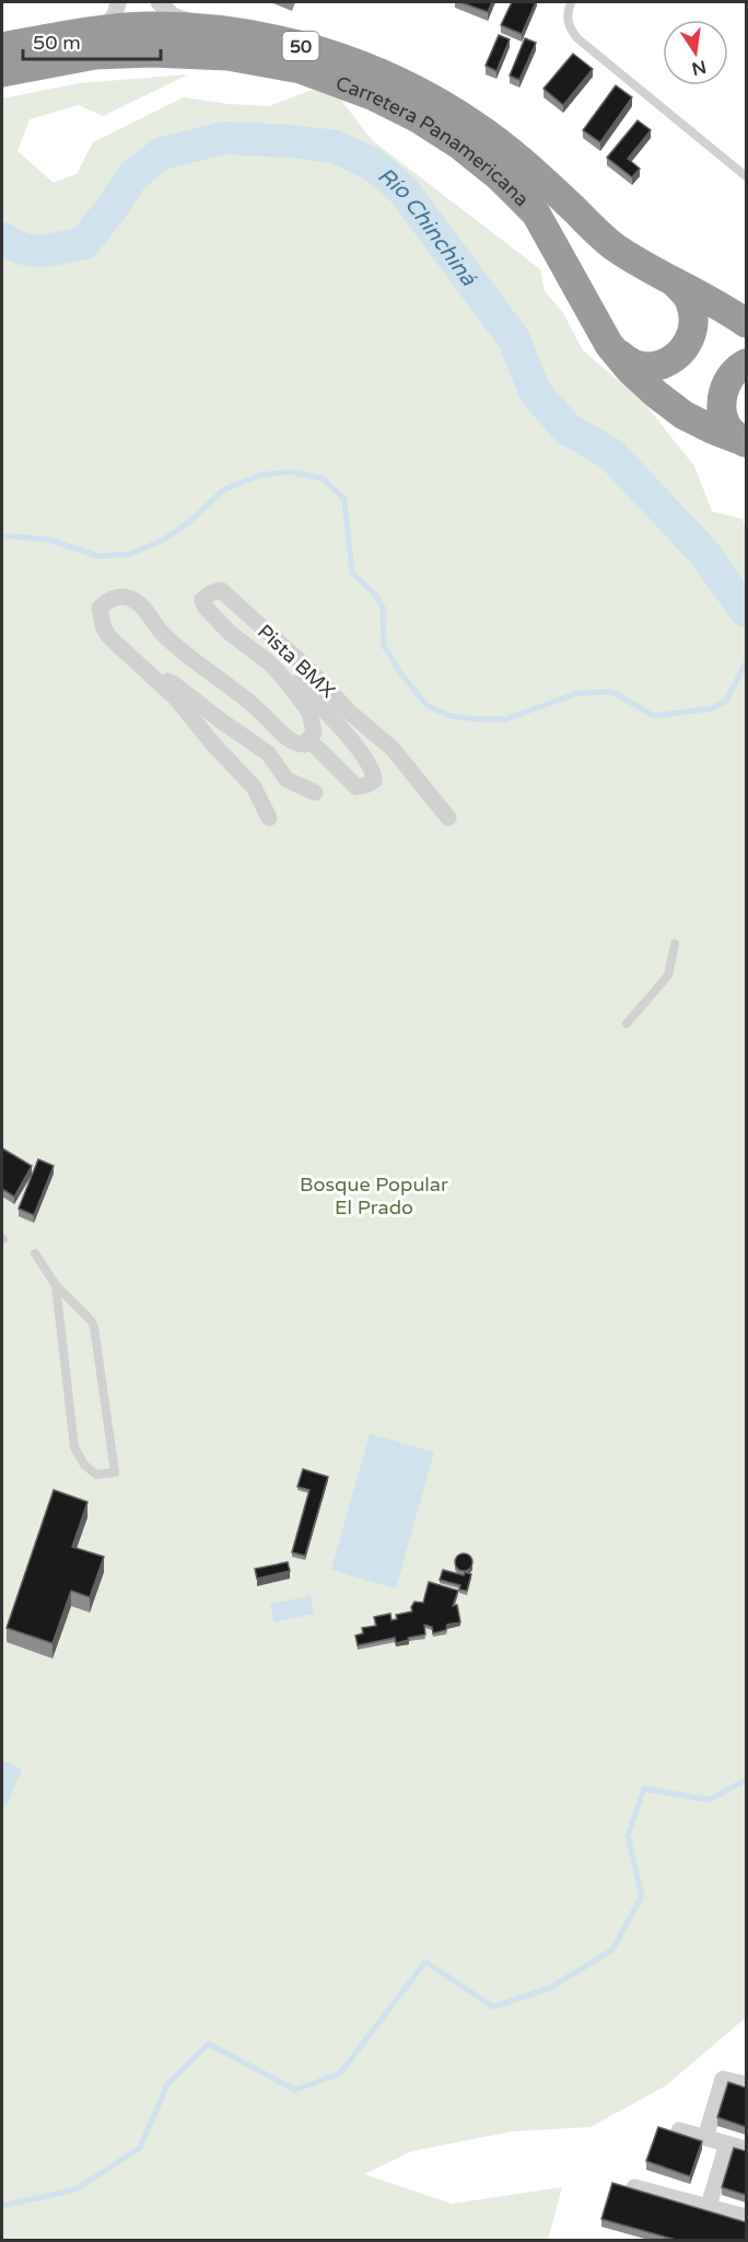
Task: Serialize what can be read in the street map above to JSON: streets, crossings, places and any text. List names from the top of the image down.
{
  "streets": {
    "highway": ["50", "Carretera Panamericana"],
    "street": ["Pista BMX"]
  },
  "water": ["Río Chinchiná"],
  "parks": ["Bosque Popular El Prado"],
  "scale_bar": "50 m",
  "north": "bottom"
}
